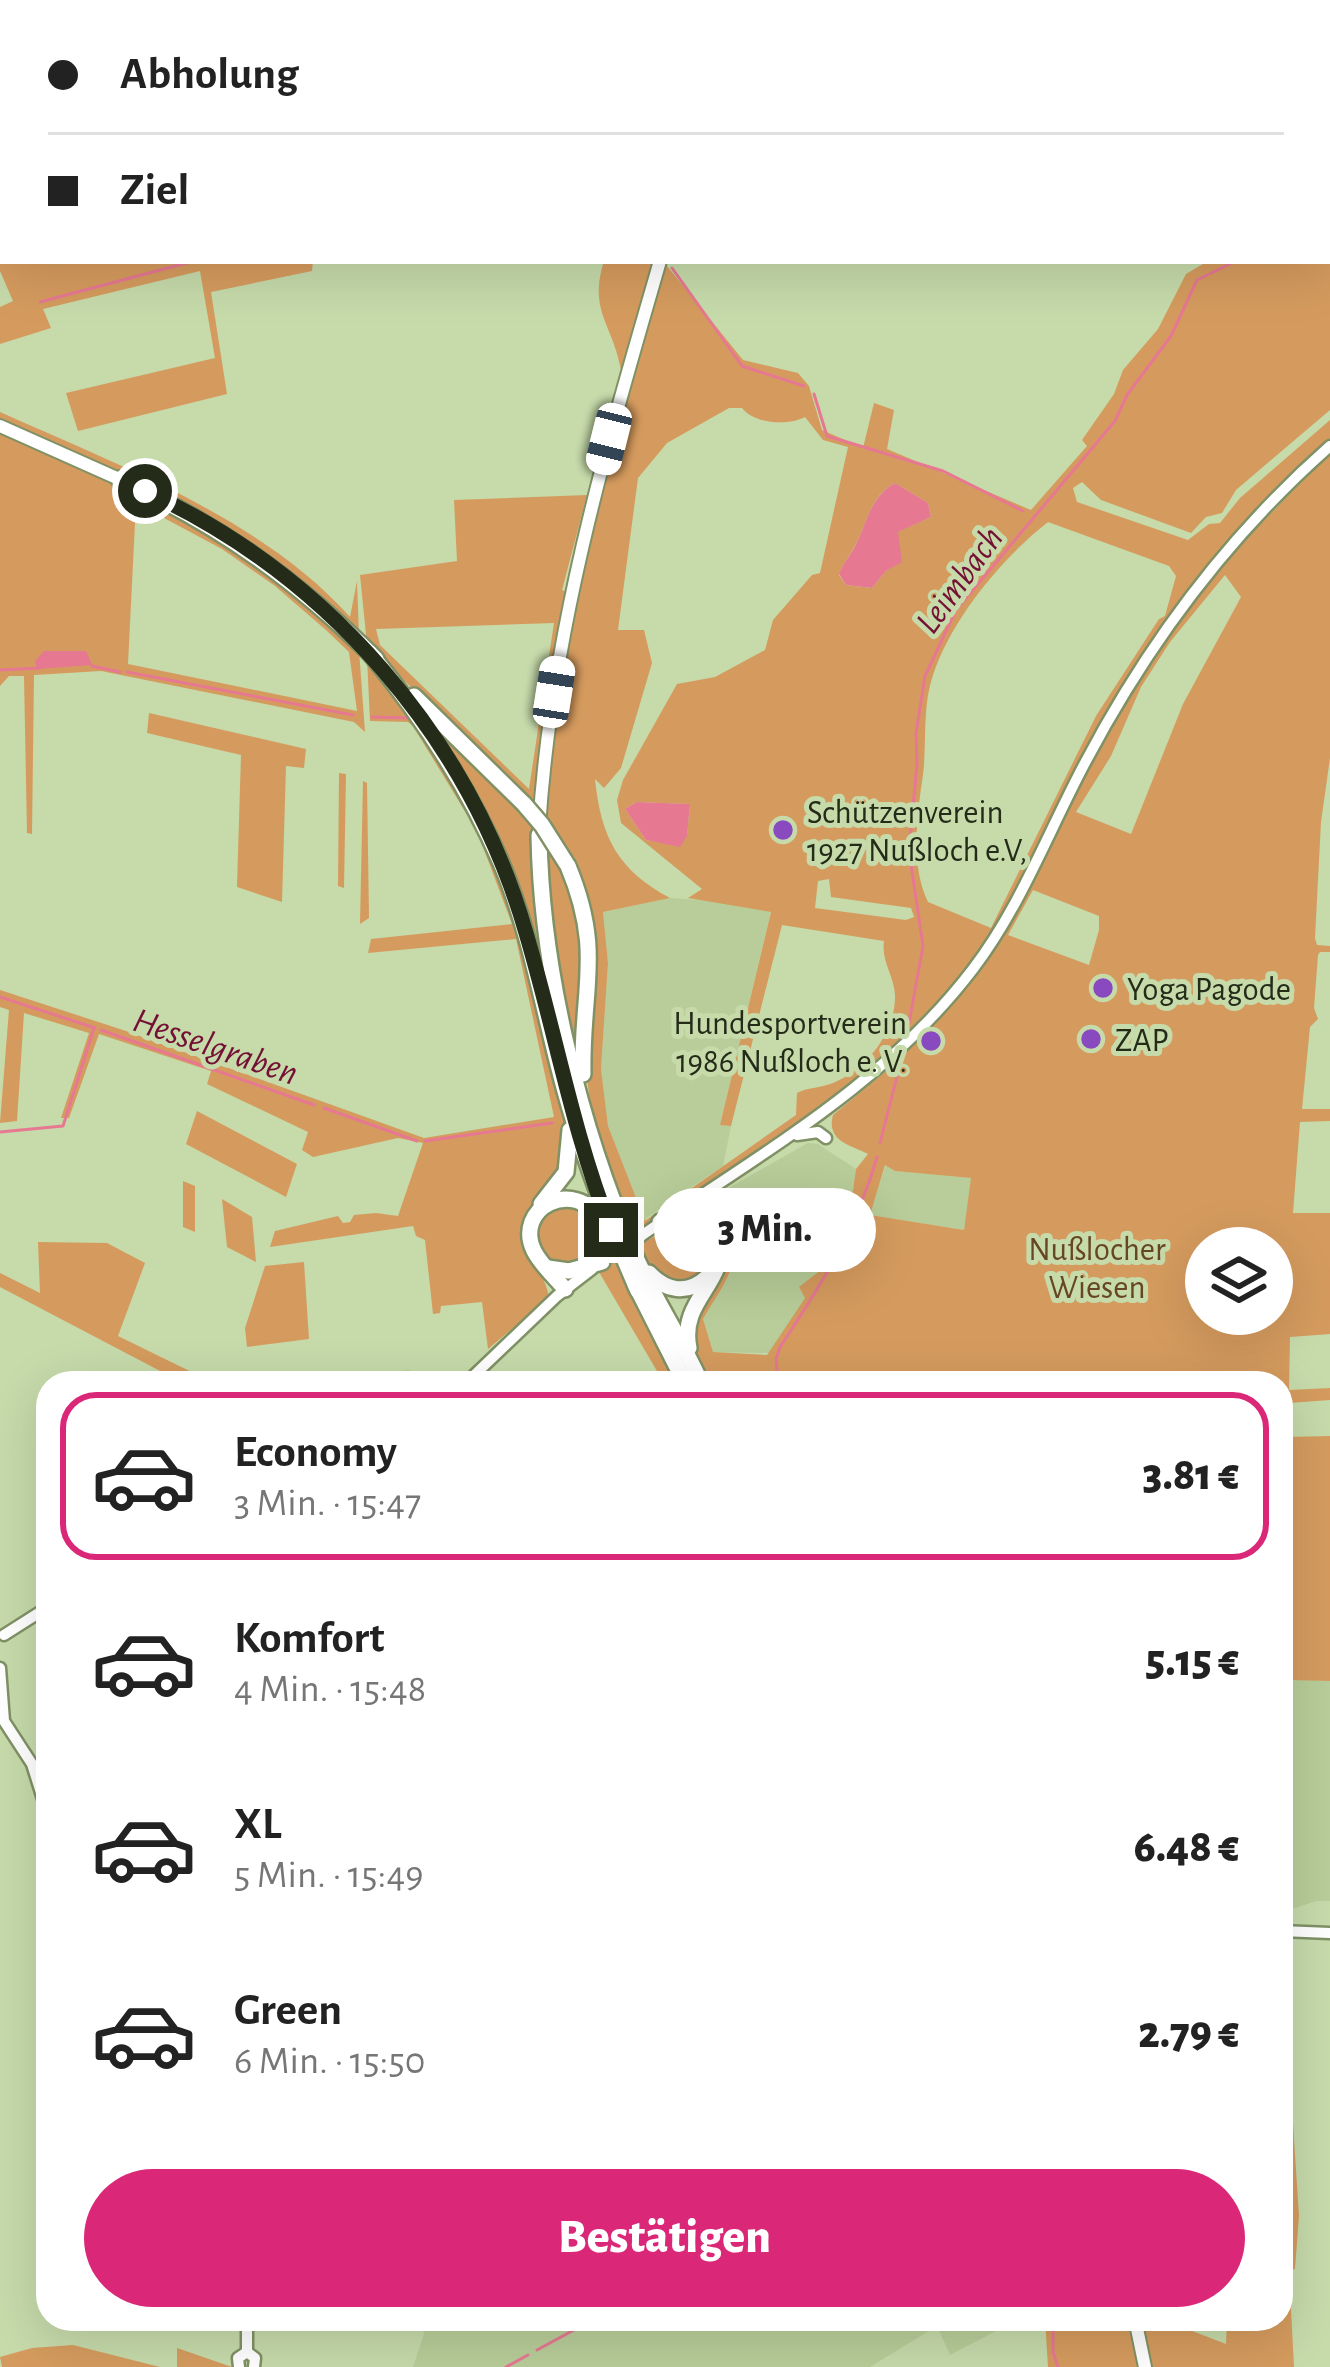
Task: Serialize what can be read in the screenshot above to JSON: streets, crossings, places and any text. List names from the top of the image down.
{
  "water": ["Leimbach", "Hesselgraben"],
  "parks": ["Nußlocher Wiesen"],
  "places": [
    "Schützenverein 1927 Nußloch e.V,",
    "Yoga Pagode",
    "ZAP",
    "Hundesportverein 1986 Nußloch e. V."
  ],
  "page": {
    "banner": ["Abholung", "Ziel"],
    "bubble": "3 Min.",
    "list": [
      {
        "name": "Economy",
        "note": "3 Min. · 15:47",
        "value": "3.81 €"
      },
      {
        "name": "Komfort",
        "note": "4 Min. · 15:48",
        "value": "5.15 €"
      },
      {
        "name": "XL",
        "note": "5 Min. · 15:49",
        "value": "6.48 €"
      },
      {
        "name": "Green",
        "note": "6 Min. · 15:50",
        "value": "2.79 €"
      }
    ],
    "buttons": "Bestätigen"
  }
}
